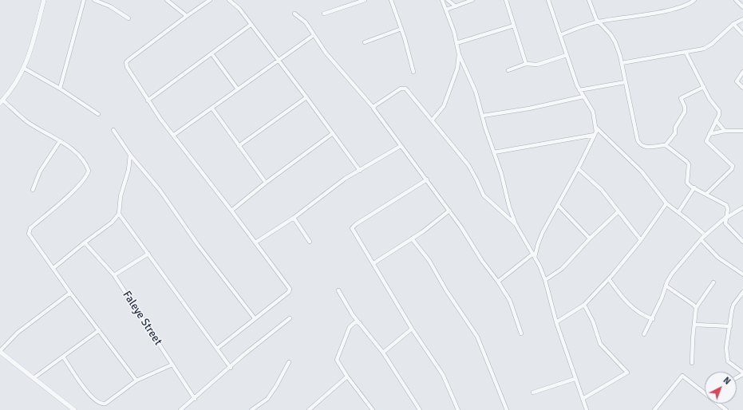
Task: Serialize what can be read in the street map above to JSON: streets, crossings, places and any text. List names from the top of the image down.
{
  "streets": {
    "street": ["Faleye Street"]
  },
  "north": "top right"
}
